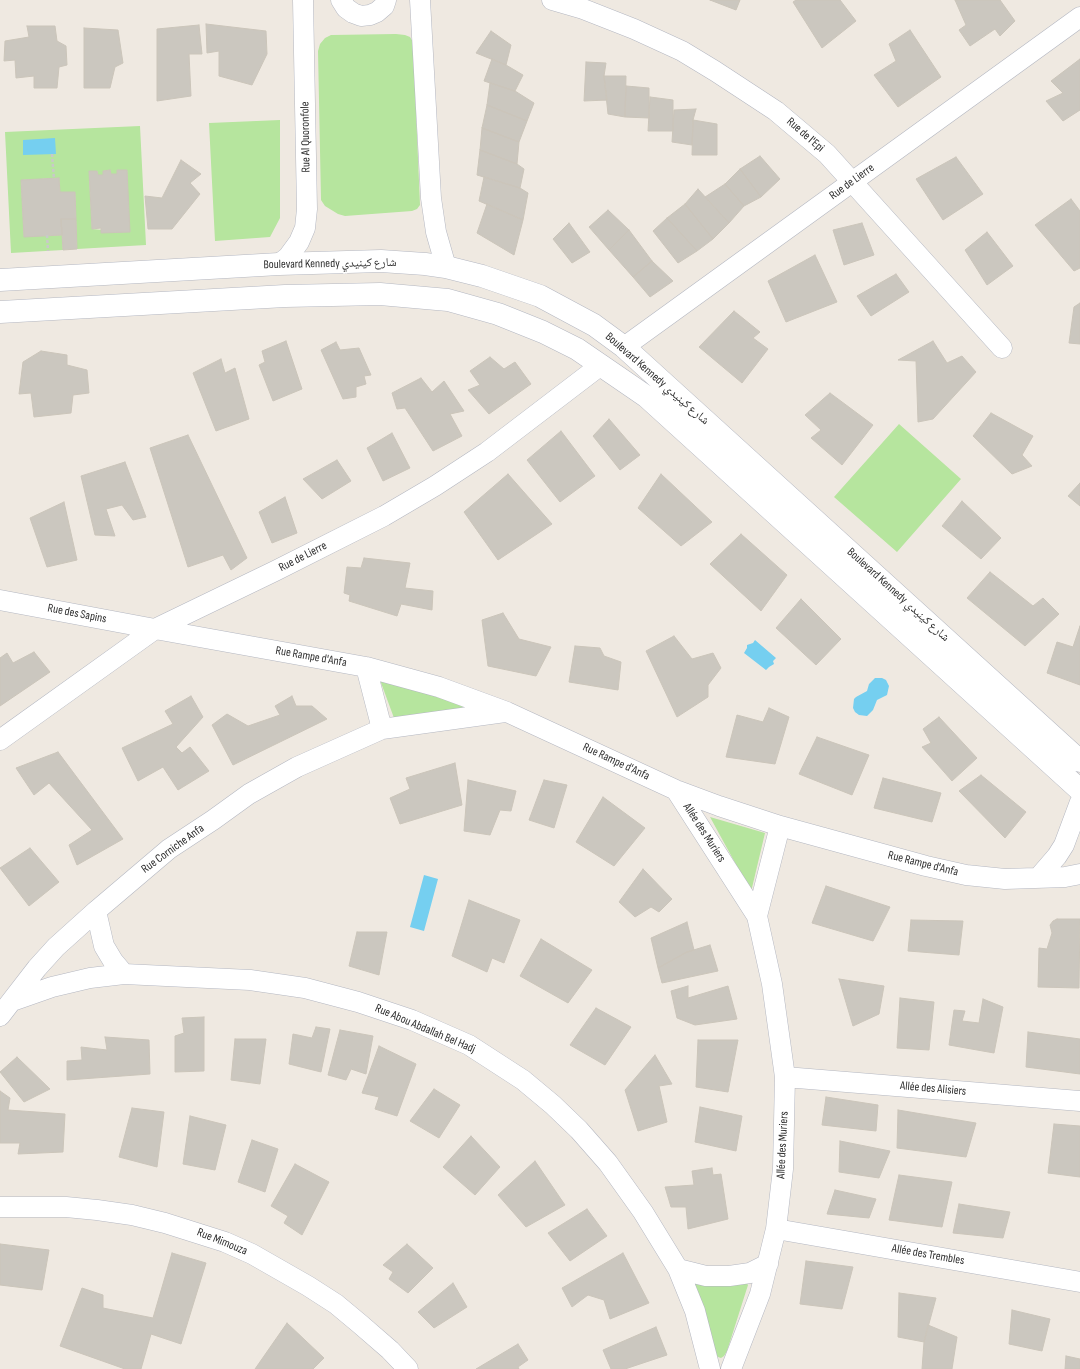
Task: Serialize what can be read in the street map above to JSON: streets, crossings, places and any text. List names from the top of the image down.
{
  "streets": {
    "main road": ["Boulevard Kennedy شارع كينيدي"],
    "street": [
      "Rue de l'Epi",
      "Rue Al Quoronfole",
      "Rue de Lierre",
      "Rue des Sapins",
      "Rue Rampe d'Anfa",
      "Allée des Muriers",
      "Rue Corniche Anfa",
      "Rue Abou Abdallah Bel Hadj",
      "Allée des Alisiers",
      "Rue Mimouza",
      "Allée des Trembles"
    ]
  },
  "crossings": [
    ["Rue de l'Epi", "Rue de Lierre"],
    ["Rue Al Quoronfole", "Boulevard Kennedy شارع كينيدي"],
    ["Rue de Lierre", "Boulevard Kennedy شارع كينيدي"],
    ["Rue de Lierre", "Rue des Sapins"],
    ["Rue de Lierre", "Rue Rampe d'Anfa"],
    ["Rue des Sapins", "Rue Rampe d'Anfa"],
    ["Rue Rampe d'Anfa", "Allée des Muriers"],
    ["Rue Rampe d'Anfa", "Rue Corniche Anfa"],
    ["Allée des Muriers", "Allée des Alisiers"],
    ["Allée des Muriers", "Allée des Trembles"],
    ["Rue Corniche Anfa", "Rue Abou Abdallah Bel Hadj"]
  ]
}
